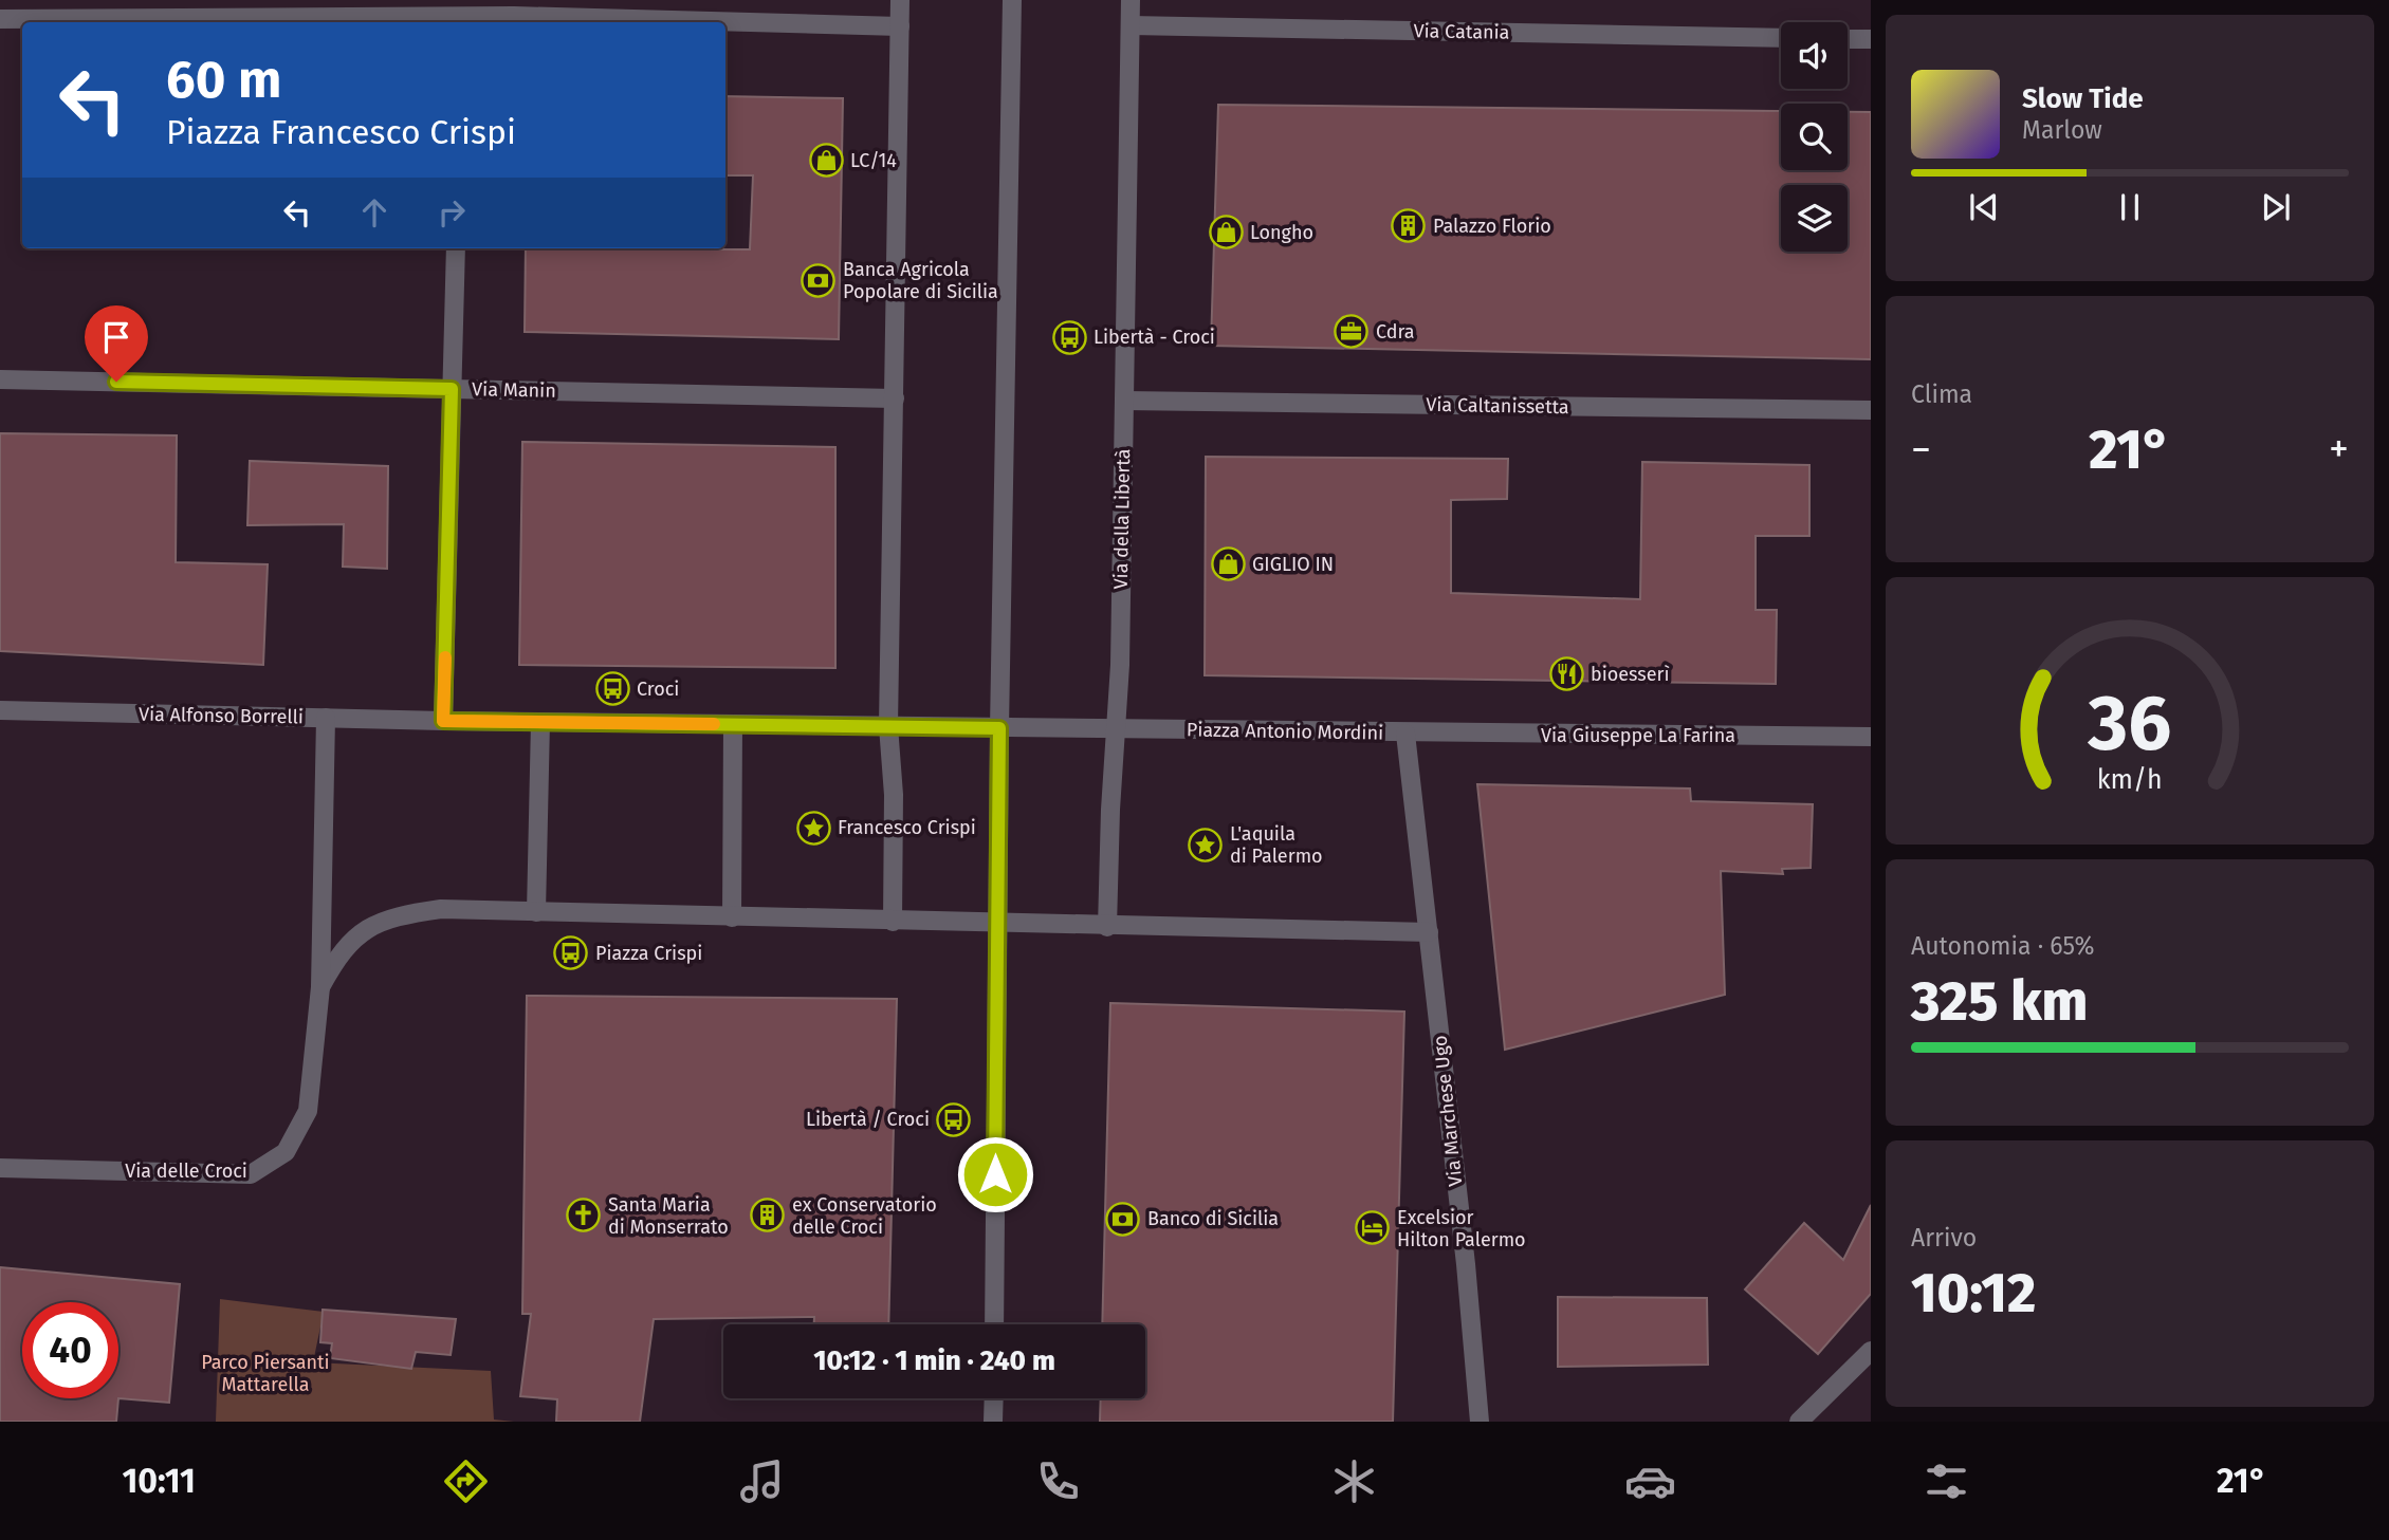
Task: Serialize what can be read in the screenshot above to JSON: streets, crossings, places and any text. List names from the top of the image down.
{
  "streets": {
    "street": [
      "Via Catania",
      "Via Manin",
      "Via Caltanissetta",
      "Via della Libertà",
      "Via Alfonso Borrelli",
      "Piazza Antonio Mordini",
      "Via Giuseppe La Farina",
      "Via Marchese Ugo",
      "Via delle Croci"
    ]
  },
  "crossings": [
    ["Via Catania", "Via della Libertà"],
    ["Via Caltanissetta", "Via della Libertà"],
    ["Via della Libertà", "Piazza Antonio Mordini"],
    ["Via Alfonso Borrelli", "Piazza Antonio Mordini"],
    ["Via Alfonso Borrelli", "Via delle Croci"],
    ["Piazza Antonio Mordini", "Via Giuseppe La Farina"],
    ["Piazza Antonio Mordini", "Via Marchese Ugo"]
  ],
  "parks": ["Parco Piersanti Mattarella"],
  "places": {
    "shop": ["LC/14", "Longho", "GIGLIO IN"],
    "building": ["Palazzo Florio", "ex Conservatorio delle Croci"],
    "bank": ["Banca Agricola Popolare di Sicilia", "Banco di Sicilia"],
    "office": ["Cdra"],
    "bus stop": [
      "Libertà - Croci",
      "Croci",
      "Piazza Crispi",
      "Libertà / Croci"
    ],
    "restaurant": ["bioesserì"],
    "place": ["Francesco Crispi", "L'aquila di Palermo"],
    "church": ["Santa Maria di Monserrato"],
    "hotel": ["Excelsior Hilton Palermo"]
  },
  "page": {
    "turn": ["60 m", "Piazza Francesco Crispi"],
    "song": ["Slow Tide", "Marlow"],
    "tile": [
      "Clima",
      ["Autonomia · 65%", "325 km"],
      ["Arrivo", "10:12"]
    ],
    "heat": ["−", "21°", "+"],
    "limit": "40",
    "trip": "10:12 · 1 min · 240 m",
    "tabs": ["10:11", "21°"],
    "gauge": ["36", "km/h"]
  }
}
